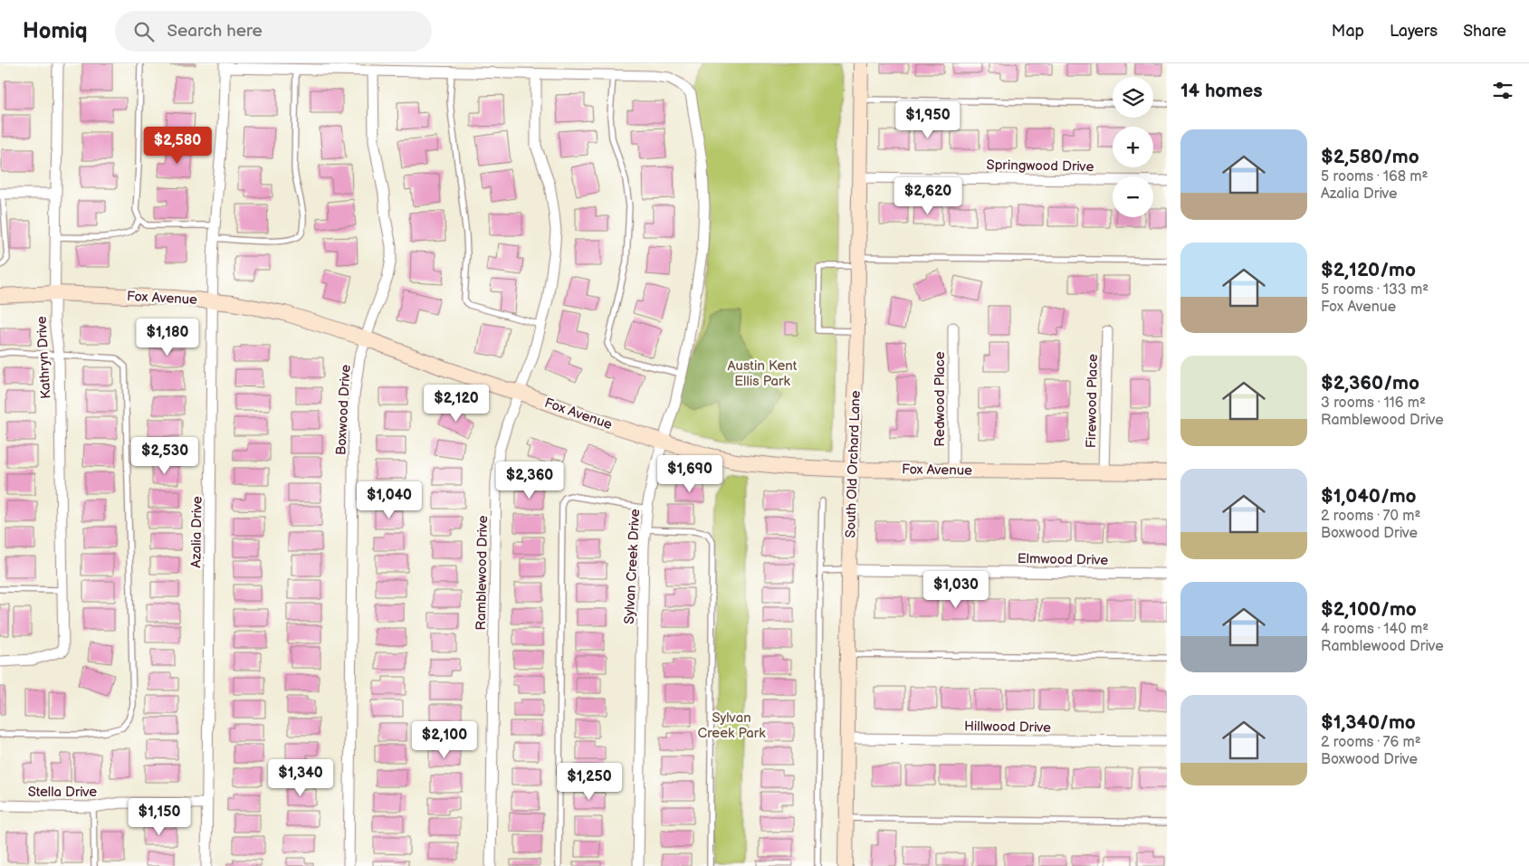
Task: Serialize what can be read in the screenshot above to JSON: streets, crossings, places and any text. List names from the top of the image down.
{
  "streets": {
    "main road": ["Fox Avenue", "South Old Orchard Lane"],
    "street": [
      "Springwood Drive",
      "Kathryn Drive",
      "Redwood Place",
      "Firewood Place",
      "Boxwood Drive",
      "Azalia Drive",
      "Elmwood Drive",
      "Sylvan Creek Drive",
      "Ramblewood Drive",
      "Hillwood Drive",
      "Stella Drive"
    ]
  },
  "crossings": [
    ["Springwood Drive", "South Old Orchard Lane"],
    ["Fox Avenue", "Kathryn Drive"],
    ["Fox Avenue", "Redwood Place"],
    ["Fox Avenue", "Firewood Place"],
    ["Fox Avenue", "Boxwood Drive"],
    ["Fox Avenue", "South Old Orchard Lane"],
    ["Fox Avenue", "Azalia Drive"],
    ["Fox Avenue", "Sylvan Creek Drive"],
    ["Fox Avenue", "Ramblewood Drive"],
    ["South Old Orchard Lane", "Elmwood Drive"],
    ["South Old Orchard Lane", "Hillwood Drive"],
    ["Azalia Drive", "Stella Drive"]
  ],
  "parks": ["Austin Kent Ellis Park", "Sylvan Creek Park"],
  "page": {
    "header": "Homiq",
    "search": "Search here",
    "nav": ["Map", "Layers", "Share"],
    "heading": "14 homes",
    "map_buttons": ["+", "−"],
    "price": [
      "$1,950",
      "$2,580",
      "$2,620",
      "$1,180",
      "$2,120",
      "$2,530",
      "$1,690",
      "$2,360",
      "$1,040",
      "$1,030",
      "$2,100",
      "$1,340",
      "$1,250",
      "$1,150"
    ],
    "list": [
      {
        "name": "$2,580/mo",
        "note": "5 rooms · 168 m² · Azalia Drive"
      },
      {
        "name": "$2,120/mo",
        "note": "5 rooms · 133 m² · Fox Avenue"
      },
      {
        "name": "$2,360/mo",
        "note": "3 rooms · 116 m² · Ramblewood Drive"
      },
      {
        "name": "$1,040/mo",
        "note": "2 rooms · 70 m² · Boxwood Drive"
      },
      {
        "name": "$2,100/mo",
        "note": "4 rooms · 140 m² · Ramblewood Drive"
      },
      {
        "name": "$1,340/mo",
        "note": "2 rooms · 76 m² · Boxwood Drive"
      }
    ]
  }
}
